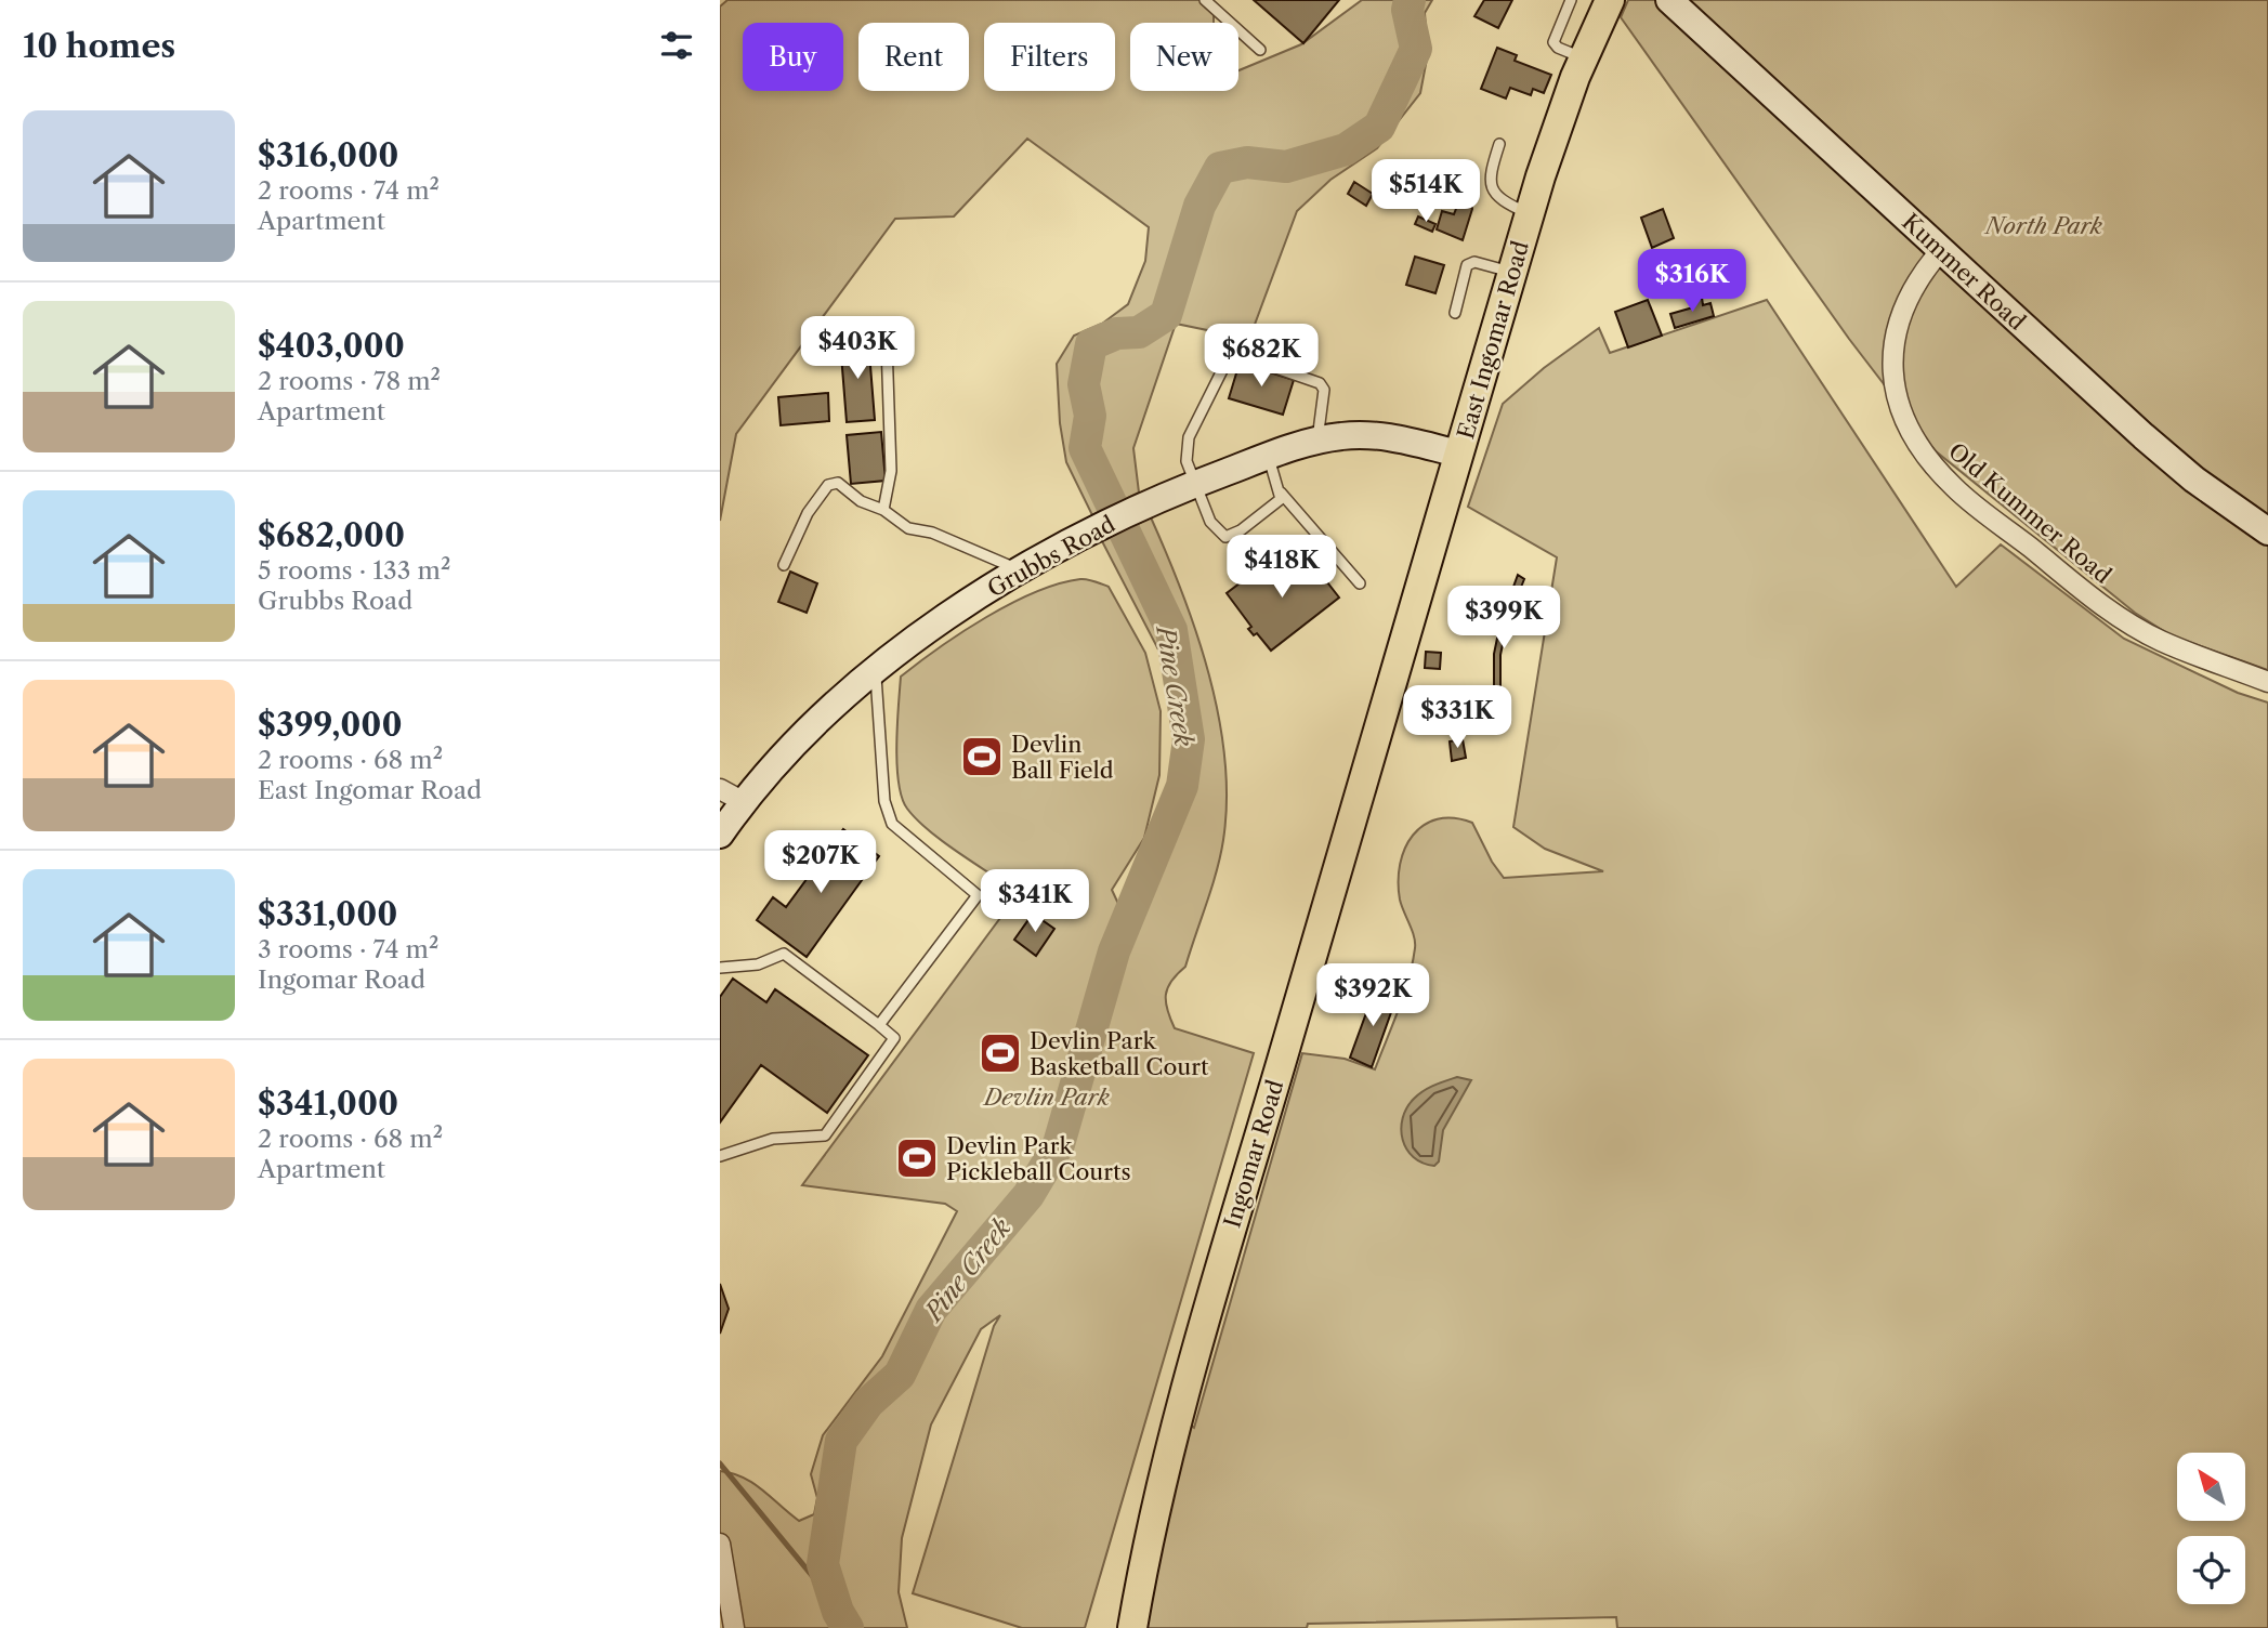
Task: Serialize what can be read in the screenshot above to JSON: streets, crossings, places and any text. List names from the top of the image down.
{
  "streets": {
    "main road": ["East Ingomar Road", "Ingomar Road"],
    "street": ["Kummer Road", "Old Kummer Road", "Grubbs Road"]
  },
  "crossings": [
    ["Kummer Road", "Old Kummer Road"],
    ["East Ingomar Road", "Grubbs Road"],
    ["East Ingomar Road", "Ingomar Road"]
  ],
  "water": ["Pine Creek"],
  "parks": ["North Park", "Devlin Park"],
  "places": {
    "sports": ["Devlin Ball Field", "Devlin Park Basketball Court", "Devlin Park Pickleball Courts"]
  },
  "north": "top left",
  "page": {
    "heading": "10 homes",
    "chip": [
      "Buy",
      "Rent",
      "Filters",
      "New"
    ],
    "list": [
      {
        "name": "$316,000",
        "note": "2 rooms · 74 m² · Apartment"
      },
      {
        "name": "$403,000",
        "note": "2 rooms · 78 m² · Apartment"
      },
      {
        "name": "$682,000",
        "note": "5 rooms · 133 m² · Grubbs Road"
      },
      {
        "name": "$399,000",
        "note": "2 rooms · 68 m² · East Ingomar Road"
      },
      {
        "name": "$331,000",
        "note": "3 rooms · 74 m² · Ingomar Road"
      },
      {
        "name": "$341,000",
        "note": "2 rooms · 68 m² · Apartment"
      }
    ],
    "price": [
      "$514K",
      "$316K",
      "$403K",
      "$682K",
      "$418K",
      "$399K",
      "$331K",
      "$207K",
      "$341K",
      "$392K"
    ]
  }
}
